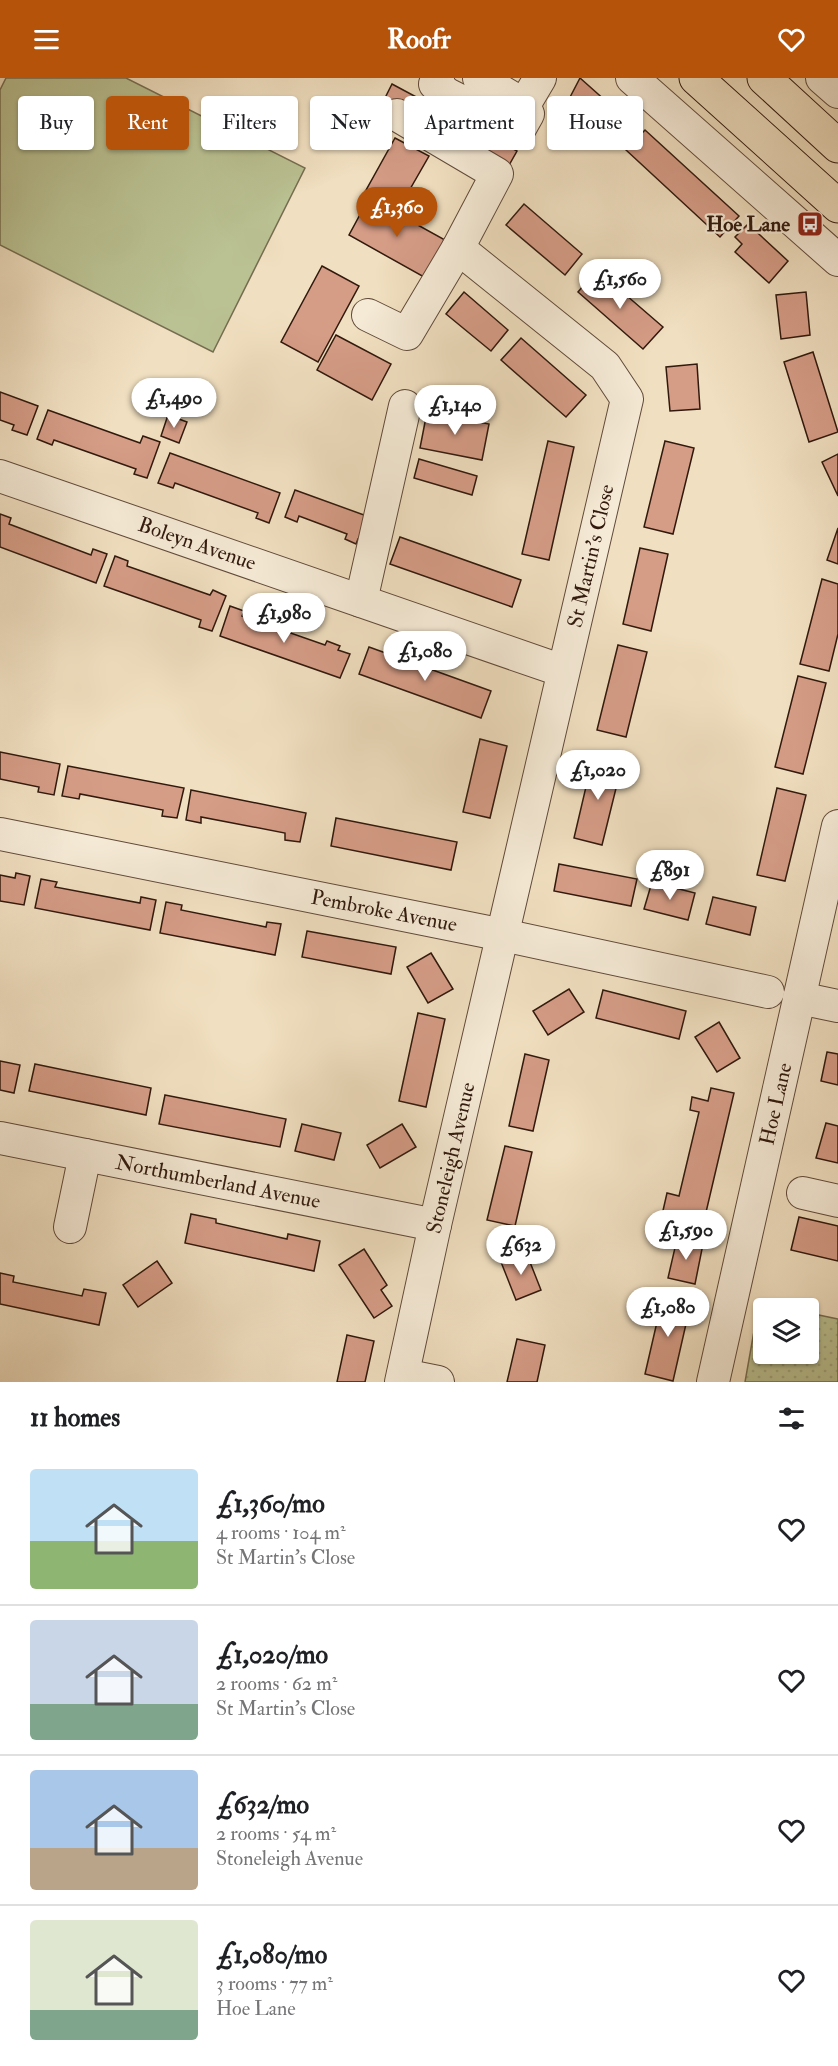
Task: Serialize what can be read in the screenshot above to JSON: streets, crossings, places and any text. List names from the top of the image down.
{
  "streets": {
    "street": [
      "Boleyn Avenue",
      "St Martin's Close",
      "Pembroke Avenue",
      "Hoe Lane",
      "Stoneleigh Avenue",
      "Northumberland Avenue"
    ]
  },
  "crossings": [
    ["Boleyn Avenue", "St Martin's Close"],
    ["St Martin's Close", "Pembroke Avenue"],
    ["St Martin's Close", "Stoneleigh Avenue"],
    ["Pembroke Avenue", "Stoneleigh Avenue"],
    ["Stoneleigh Avenue", "Northumberland Avenue"]
  ],
  "places": {
    "bus stop": ["Hoe Lane"]
  },
  "page": {
    "header": "Roofr",
    "chip": [
      "Buy",
      "Rent",
      "Filters",
      "New",
      "Apartment",
      "House"
    ],
    "price": [
      "£1,360",
      "£1,560",
      "£1,490",
      "£1,140",
      "£1,980",
      "£1,080",
      "£1,020",
      "£891",
      "£1,590",
      "£632",
      "£1,080"
    ],
    "heading": "11 homes",
    "list": [
      {
        "name": "£1,360/mo",
        "note": "4 rooms · 104 m² · St Martin's Close"
      },
      {
        "name": "£1,020/mo",
        "note": "2 rooms · 62 m² · St Martin's Close"
      },
      {
        "name": "£632/mo",
        "note": "2 rooms · 54 m² · Stoneleigh Avenue"
      },
      {
        "name": "£1,080/mo",
        "note": "3 rooms · 77 m² · Hoe Lane"
      }
    ]
  }
}
